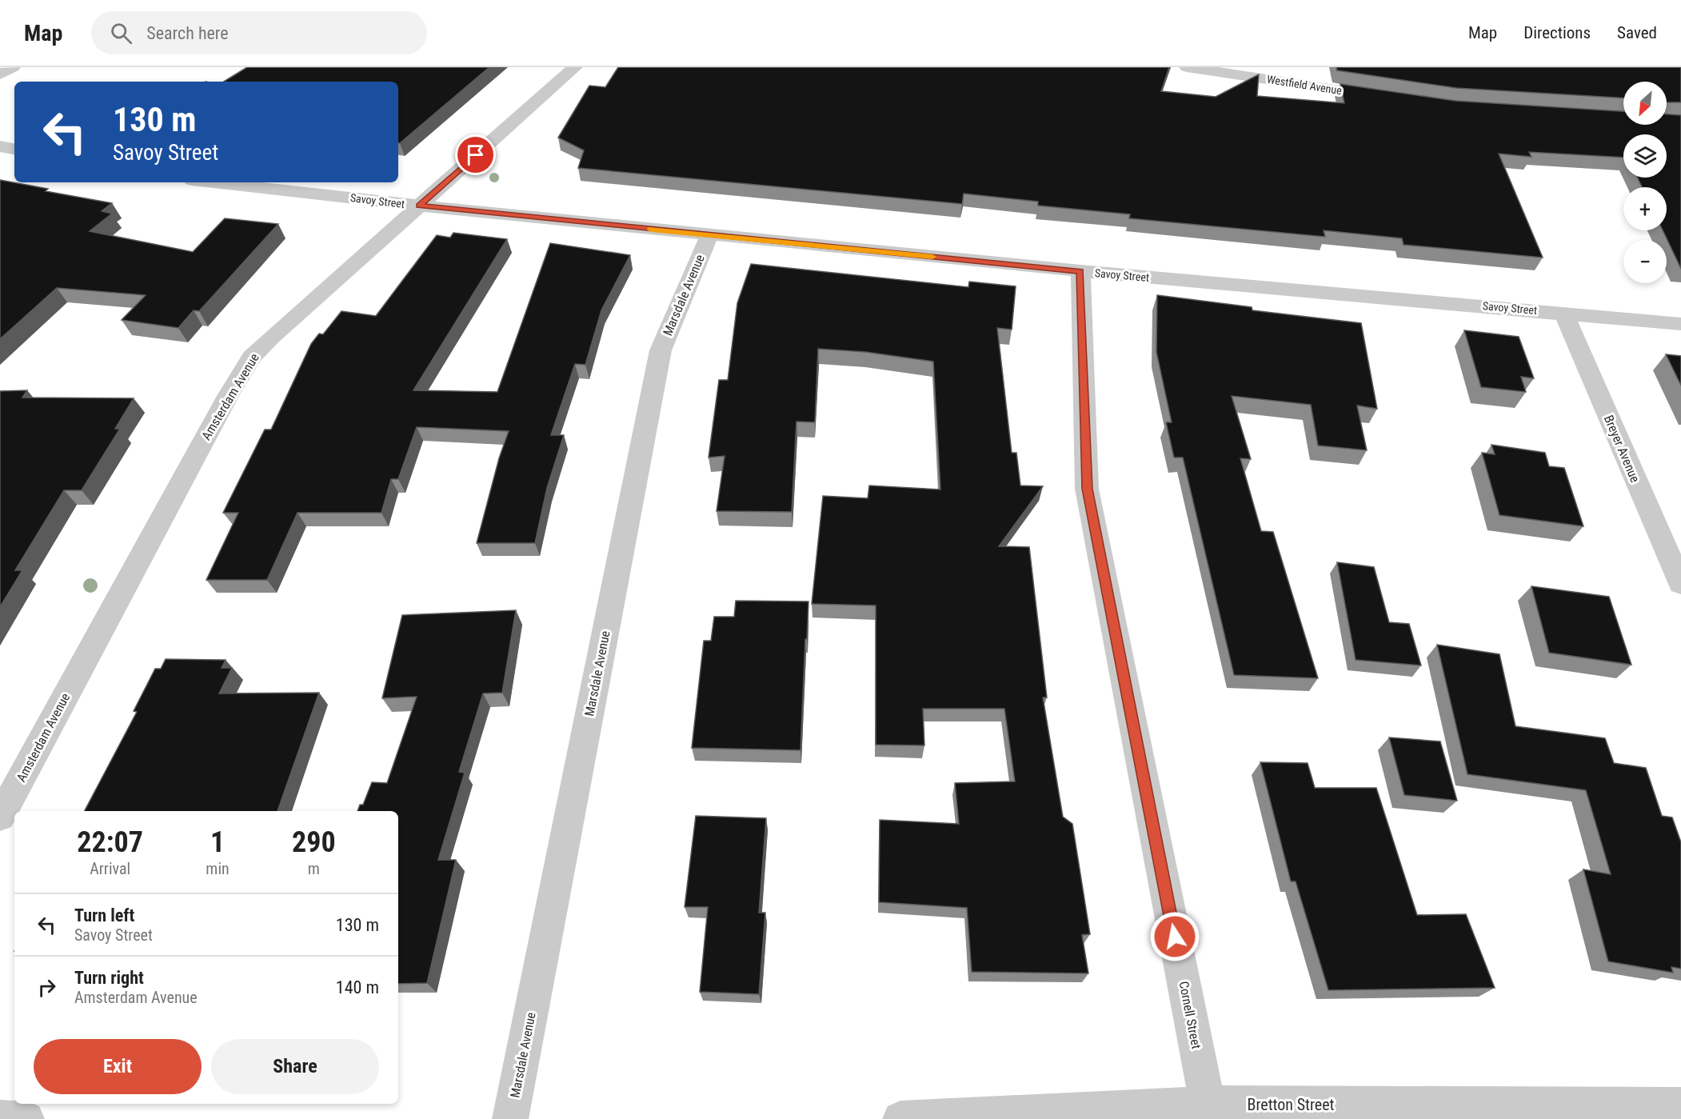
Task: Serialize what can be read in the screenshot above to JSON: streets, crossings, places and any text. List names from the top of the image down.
{
  "streets": {
    "street": [
      "Westfield Avenue",
      "Savoy Street",
      "Marsdale Avenue",
      "Amsterdam Avenue",
      "Breyer Avenue",
      "Cornell Street",
      "Bretton Street"
    ]
  },
  "crossings": [
    ["Savoy Street", "Marsdale Avenue"],
    ["Savoy Street", "Amsterdam Avenue"],
    ["Savoy Street", "Breyer Avenue"],
    ["Savoy Street", "Cornell Street"],
    ["Cornell Street", "Bretton Street"]
  ],
  "north": "bottom left",
  "page": {
    "header": "Map",
    "search": "Search here",
    "nav": ["Map", "Directions", "Saved"],
    "map_buttons": ["+", "−"],
    "turn": ["130 m", "Savoy Street"],
    "eta": [
      "22:07",
      "Arrival",
      "1",
      "min",
      "290",
      "m"
    ],
    "list": [
      {
        "name": "Turn left",
        "note": "Savoy Street",
        "value": "130 m"
      },
      {
        "name": "Turn right",
        "note": "Amsterdam Avenue",
        "value": "140 m"
      }
    ],
    "buttons": ["Exit", "Share"]
  }
}
